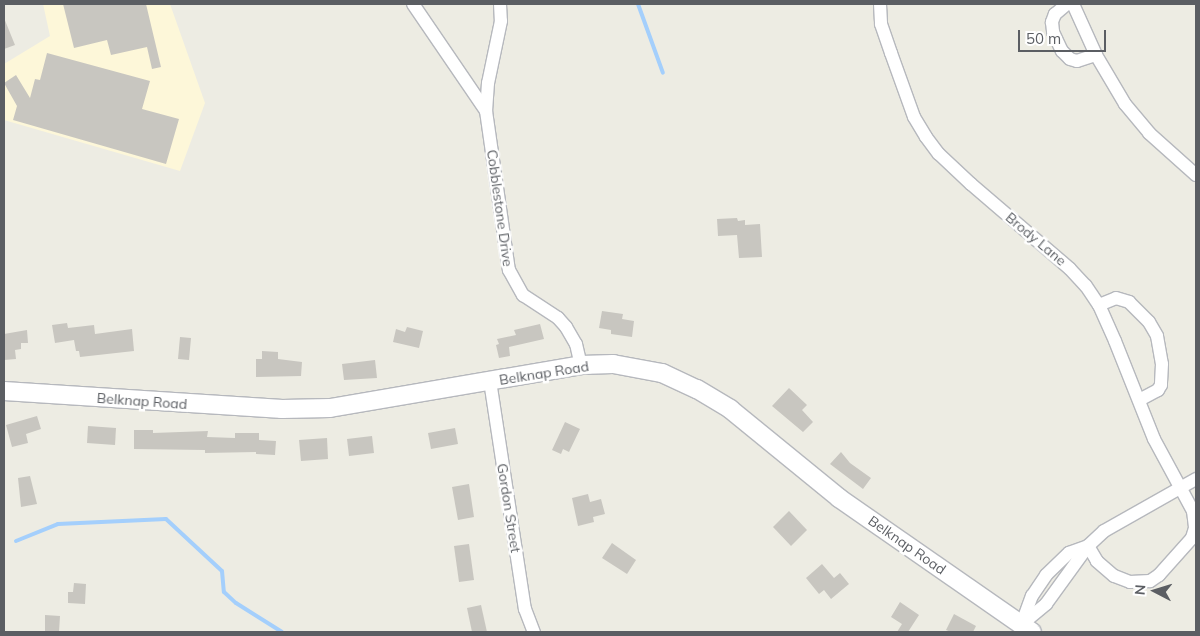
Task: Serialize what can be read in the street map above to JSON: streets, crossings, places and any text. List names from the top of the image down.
{
  "streets": {
    "street": [
      "Cobblestone Drive",
      "Brody Lane",
      "Belknap Road",
      "Gordon Street"
    ]
  },
  "crossings": [
    ["Cobblestone Drive", "Belknap Road"],
    ["Belknap Road", "Gordon Street"]
  ],
  "scale_bar": "50 m",
  "north": "left"
}
